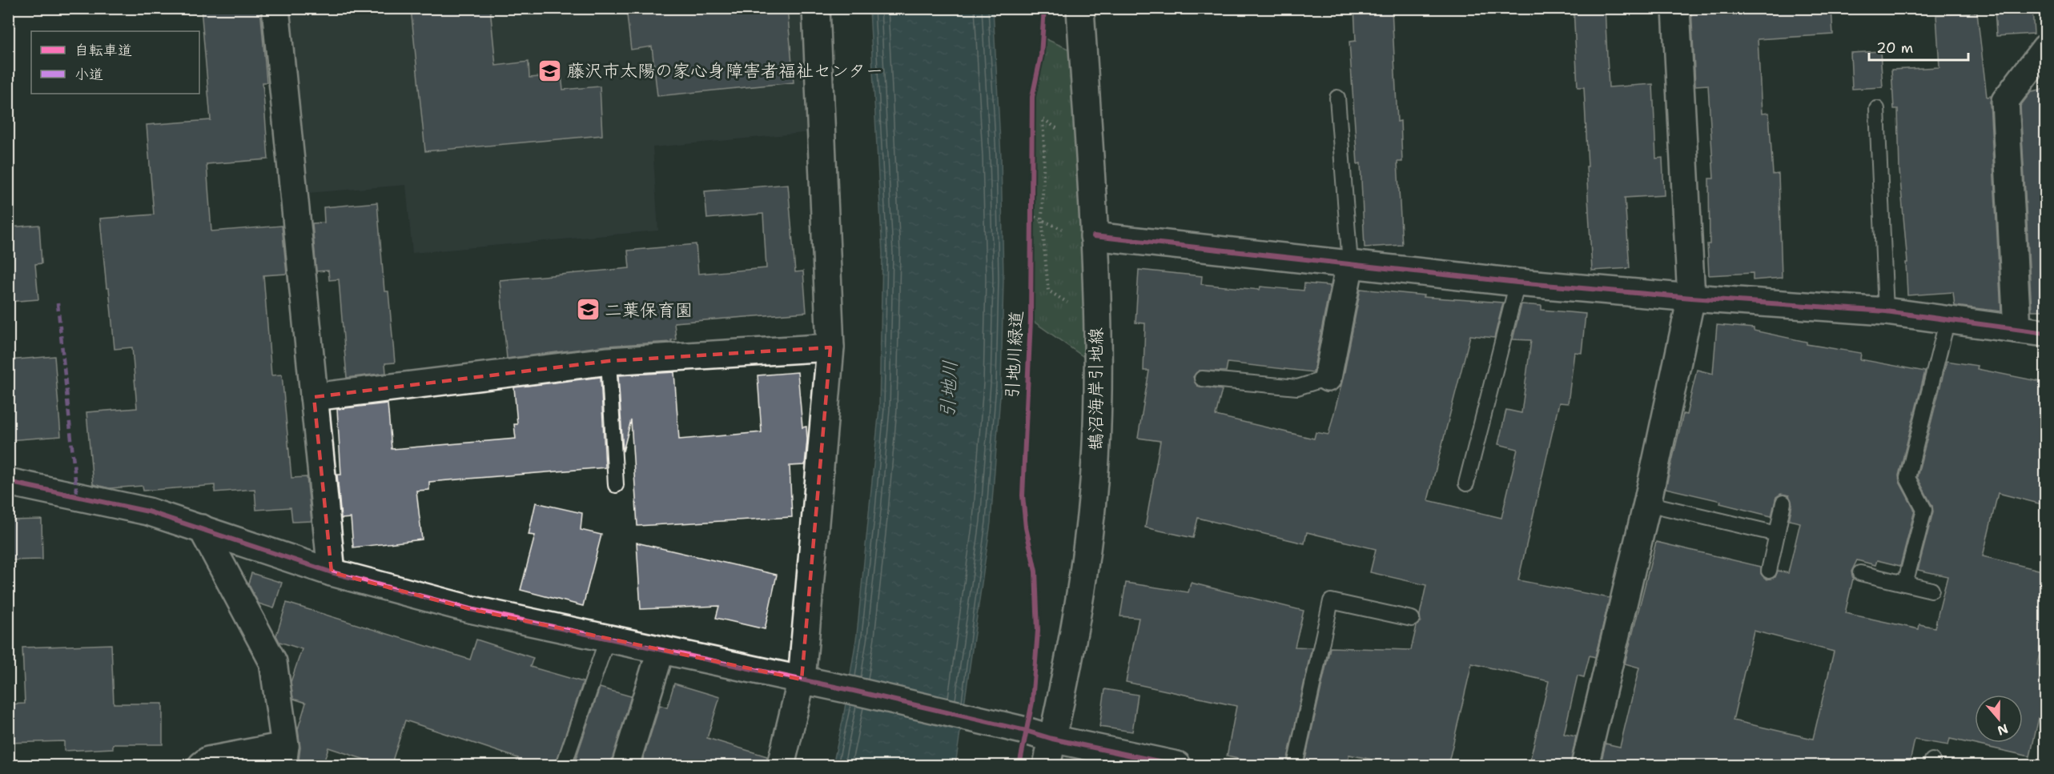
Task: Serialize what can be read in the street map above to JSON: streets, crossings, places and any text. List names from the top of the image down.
{
  "streets": {
    "street": ["鵠沼海岸引地線"],
    "cycle path": ["引地川緑道"]
  },
  "water": ["引地川"],
  "places": {
    "school or university": ["藤沢市太陽の家心身障害者福祉センター", "二葉保育園"]
  },
  "legend": ["自転車道", "小道"],
  "scale_bar": "20 m",
  "north": "bottom"
}
